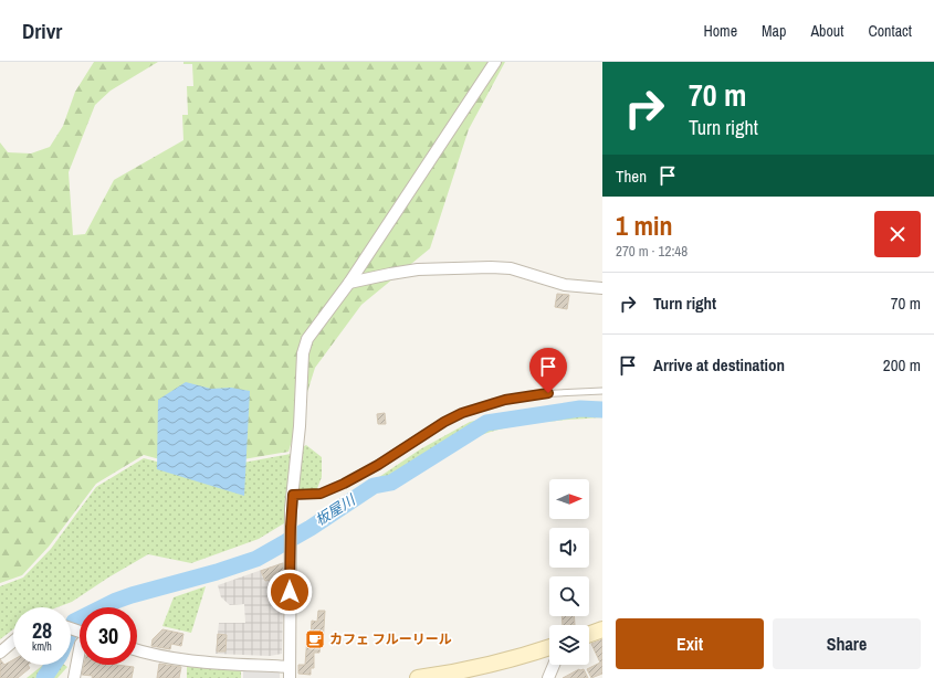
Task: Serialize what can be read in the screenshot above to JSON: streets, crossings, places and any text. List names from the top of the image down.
{
  "water": ["板屋川"],
  "places": {
    "cafe": ["カフェ フルーリール"]
  },
  "north": "right",
  "page": {
    "header": "Drivr",
    "nav": [
      "Home",
      "Map",
      "About",
      "Contact"
    ],
    "turn": ["70 m", "Turn right"],
    "then": "Then",
    "heading": ["1 min", "270 m · 12:48"],
    "list": [
      {
        "name": "Turn right",
        "value": "70 m"
      },
      {
        "name": "Arrive at destination",
        "value": "200 m"
      }
    ],
    "speed": "28 km/h",
    "limit": "30",
    "buttons": ["Exit", "Share"]
  }
}
